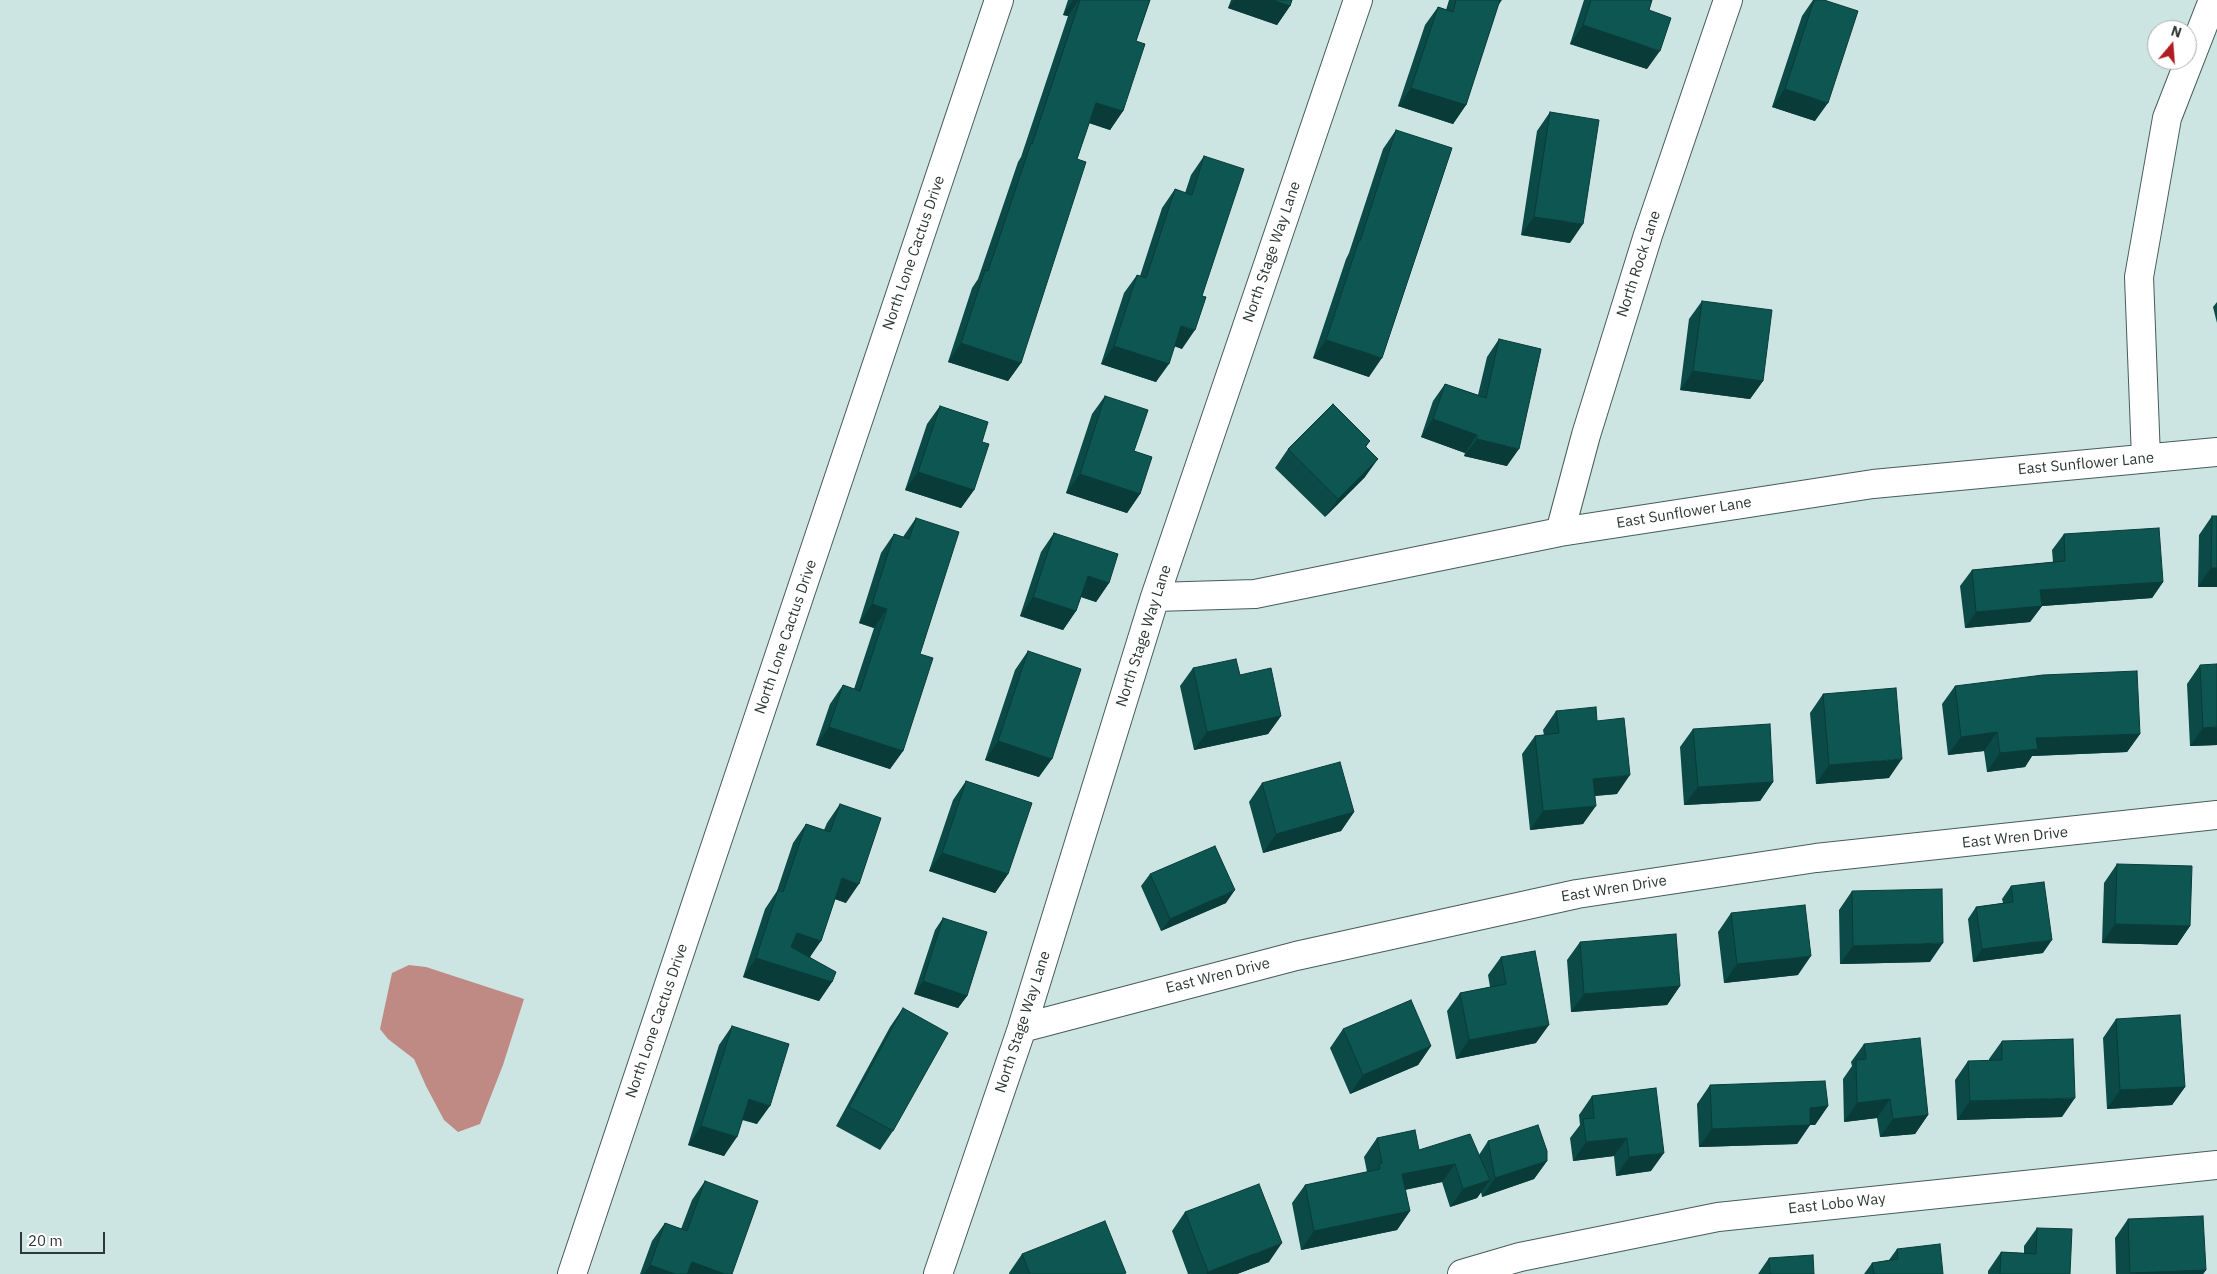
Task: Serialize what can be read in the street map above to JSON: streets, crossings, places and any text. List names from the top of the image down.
{
  "streets": {
    "street": [
      "North Stage Way Lane",
      "North Lone Cactus Drive",
      "North Rock Lane",
      "East Sunflower Lane",
      "East Wren Drive",
      "East Lobo Way"
    ]
  },
  "crossings": [
    ["North Stage Way Lane", "East Sunflower Lane"],
    ["North Stage Way Lane", "East Wren Drive"],
    ["North Rock Lane", "East Sunflower Lane"]
  ],
  "scale_bar": "20 m",
  "north": "top"
}
